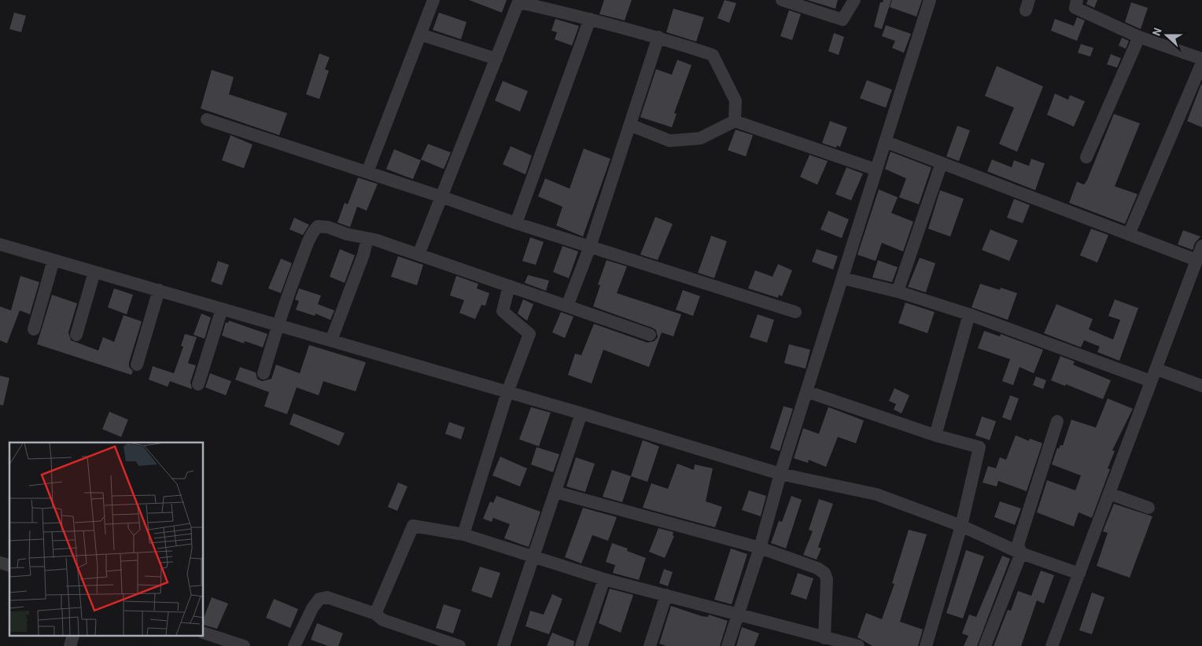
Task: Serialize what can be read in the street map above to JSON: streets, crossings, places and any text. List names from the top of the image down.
{
  "north": "left"
}
